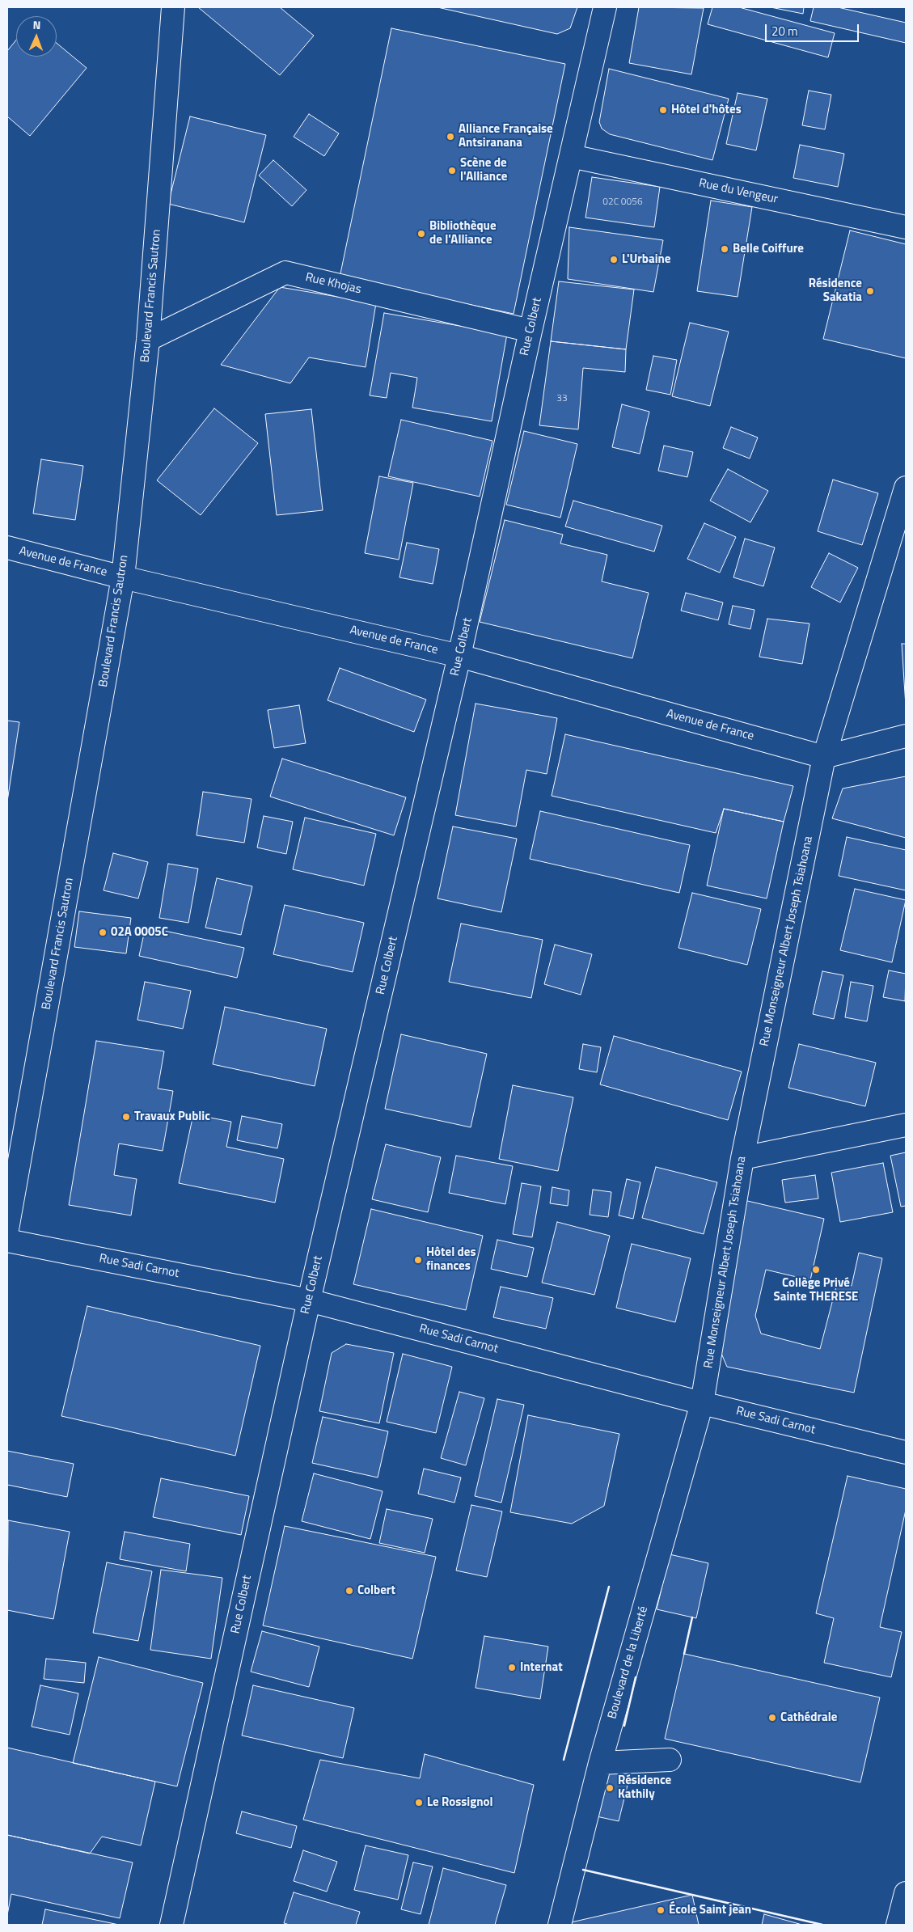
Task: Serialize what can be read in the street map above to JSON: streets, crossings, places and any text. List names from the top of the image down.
{
  "streets": {
    "street": [
      "Rue du Vengeur",
      "Rue Khojas",
      "Boulevard Francis Sautron",
      "Rue Colbert",
      "Avenue de France",
      "Rue Monseigneur Albert Joseph Tsiahoana",
      "Rue Sadi Carnot",
      "Boulevard de la Liberté"
    ]
  },
  "crossings": [
    ["Rue du Vengeur", "Rue Colbert"],
    ["Rue Khojas", "Boulevard Francis Sautron"],
    ["Rue Khojas", "Rue Colbert"],
    ["Boulevard Francis Sautron", "Avenue de France"],
    ["Rue Colbert", "Avenue de France"],
    ["Rue Colbert", "Rue Sadi Carnot"],
    ["Avenue de France", "Rue Monseigneur Albert Joseph Tsiahoana"],
    ["Rue Monseigneur Albert Joseph Tsiahoana", "Rue Sadi Carnot"],
    ["Rue Monseigneur Albert Joseph Tsiahoana", "Boulevard de la Liberté"],
    ["Rue Sadi Carnot", "Boulevard de la Liberté"]
  ],
  "places": [
    "Hôtel d'hôtes",
    "Alliance Française Antsiranana",
    "Scène de l'Alliance",
    "Bibliothèque de l'Alliance",
    "Belle Coiffure",
    "L'Urbaine",
    "Résidence Sakatia",
    "02A 0005C",
    "Travaux Public",
    "Hôtel des finances",
    "Collège Privé Sainte THERESE",
    "Colbert",
    "Internat",
    "Cathédrale",
    "Résidence Kathily",
    "Le Rossignol",
    "École Saint jean"
  ],
  "house_numbers": ["02C 0056", "33"],
  "scale_bar": "20 m",
  "north": "top"
}
